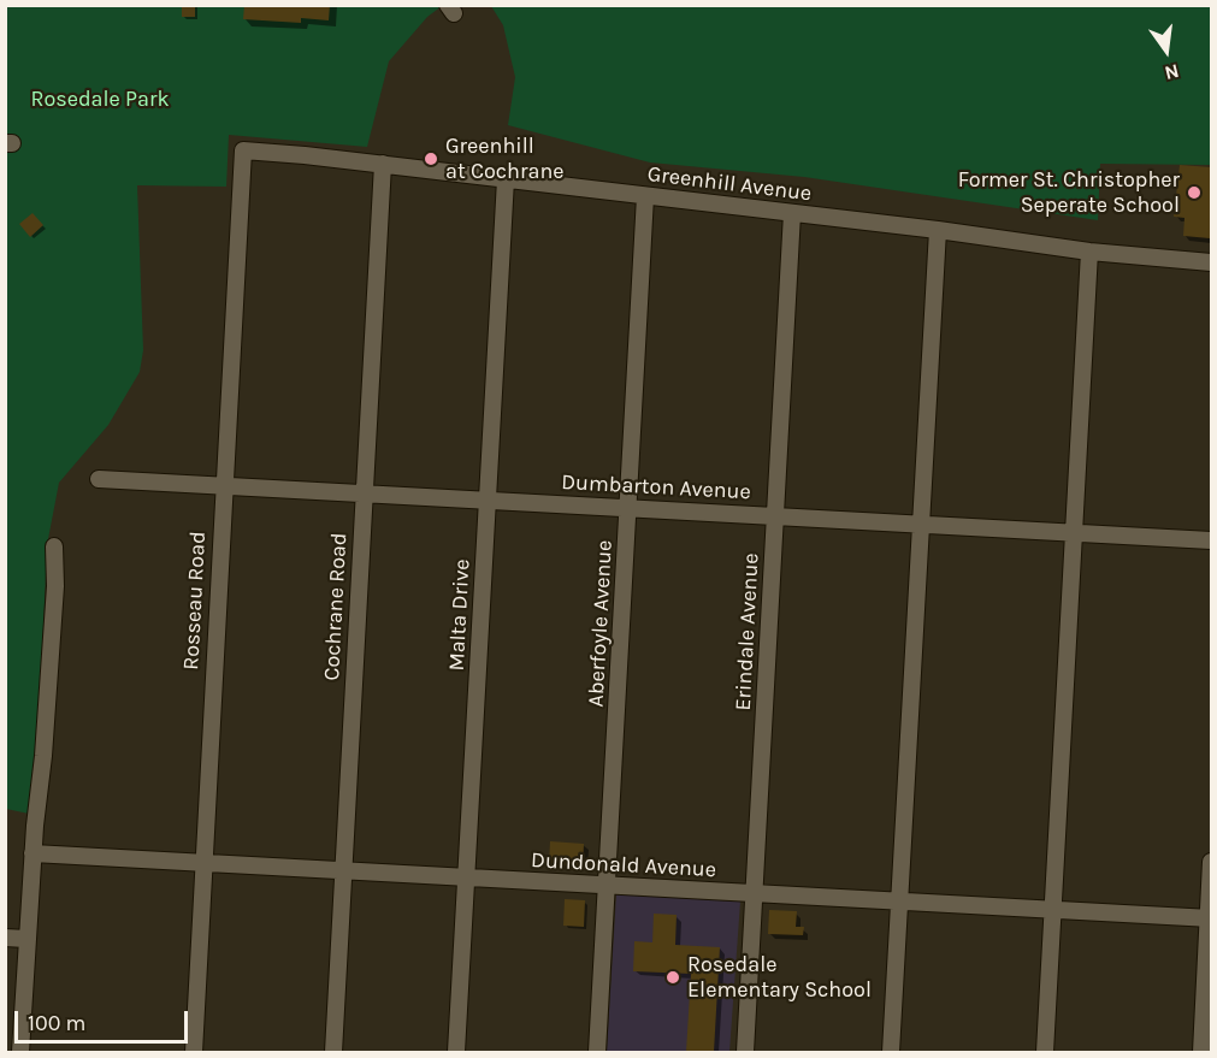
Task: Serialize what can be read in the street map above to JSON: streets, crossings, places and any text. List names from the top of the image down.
{
  "streets": {
    "street": [
      "Greenhill Avenue",
      "Dumbarton Avenue",
      "Rosseau Road",
      "Cochrane Road",
      "Malta Drive",
      "Aberfoyle Avenue",
      "Erindale Avenue",
      "Dundonald Avenue"
    ]
  },
  "crossings": [
    ["Greenhill Avenue", "Rosseau Road"],
    ["Greenhill Avenue", "Cochrane Road"],
    ["Greenhill Avenue", "Malta Drive"],
    ["Greenhill Avenue", "Aberfoyle Avenue"],
    ["Greenhill Avenue", "Erindale Avenue"],
    ["Dumbarton Avenue", "Rosseau Road"],
    ["Dumbarton Avenue", "Cochrane Road"],
    ["Dumbarton Avenue", "Malta Drive"],
    ["Dumbarton Avenue", "Aberfoyle Avenue"],
    ["Dumbarton Avenue", "Erindale Avenue"],
    ["Rosseau Road", "Dundonald Avenue"],
    ["Cochrane Road", "Dundonald Avenue"],
    ["Malta Drive", "Dundonald Avenue"],
    ["Aberfoyle Avenue", "Dundonald Avenue"],
    ["Erindale Avenue", "Dundonald Avenue"]
  ],
  "parks": ["Rosedale Park"],
  "places": ["Greenhill at Cochrane", "Former St. Christopher Seperate School", "Rosedale Elementary School"],
  "scale_bar": "100 m",
  "north": "bottom"
}
